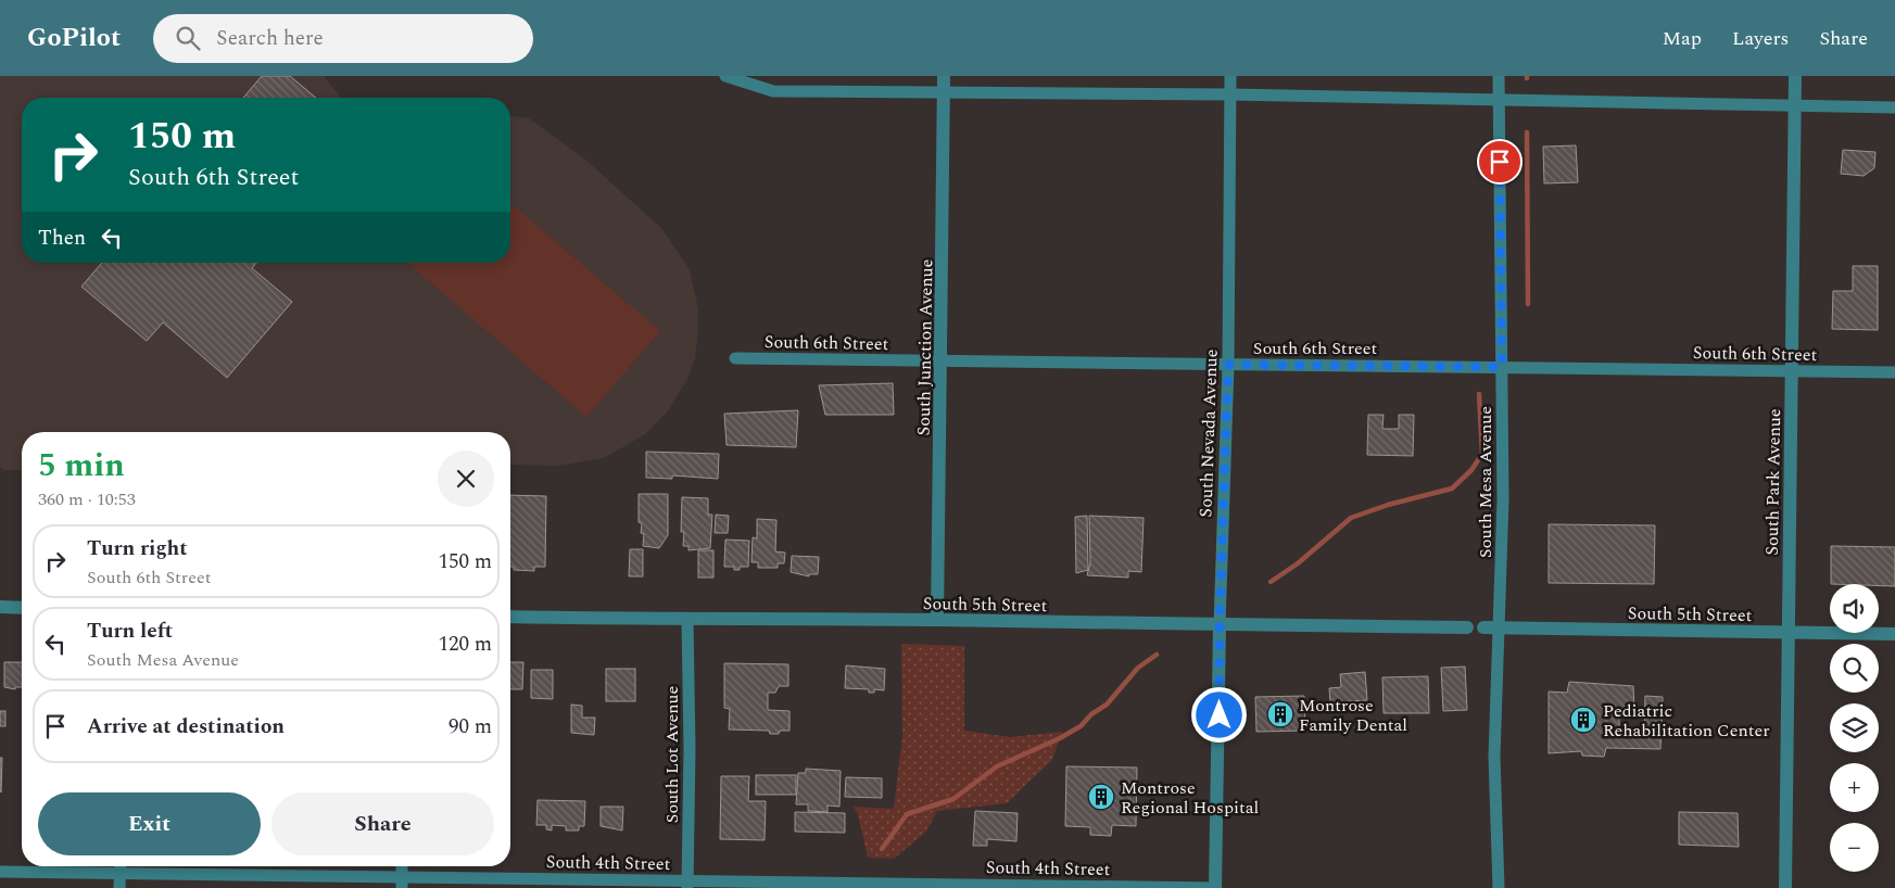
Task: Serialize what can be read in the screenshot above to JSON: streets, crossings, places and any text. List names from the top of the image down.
{
  "streets": {
    "street": [
      "South 6th Street",
      "South Junction Avenue",
      "South Nevada Avenue",
      "South Mesa Avenue",
      "South Park Avenue",
      "South 5th Street",
      "South Lot Avenue",
      "South 4th Street"
    ]
  },
  "crossings": [
    ["South 6th Street", "South Junction Avenue"],
    ["South 6th Street", "South Nevada Avenue"],
    ["South 6th Street", "South Mesa Avenue"],
    ["South 6th Street", "South Park Avenue"],
    ["South Junction Avenue", "South 5th Street"],
    ["South Nevada Avenue", "South 5th Street"],
    ["South Nevada Avenue", "South 4th Street"],
    ["South Mesa Avenue", "South 5th Street"],
    ["South Park Avenue", "South 5th Street"],
    ["South 5th Street", "South Lot Avenue"],
    ["South Lot Avenue", "South 4th Street"]
  ],
  "places": {
    "building": ["Montrose Family Dental", "Pediatric Rehabilitation Center", "Montrose Regional Hospital"]
  },
  "page": {
    "header": "GoPilot",
    "search": "Search here",
    "nav": ["Map", "Layers", "Share"],
    "turn": ["150 m", "South 6th Street"],
    "then": "Then",
    "heading": ["5 min", "360 m · 10:53"],
    "list": [
      {
        "name": "Turn right",
        "note": "South 6th Street",
        "value": "150 m"
      },
      {
        "name": "Turn left",
        "note": "South Mesa Avenue",
        "value": "120 m"
      },
      {
        "name": "Arrive at destination",
        "value": "90 m"
      }
    ],
    "map_buttons": ["+", "−"],
    "buttons": ["Exit", "Share"]
  }
}
